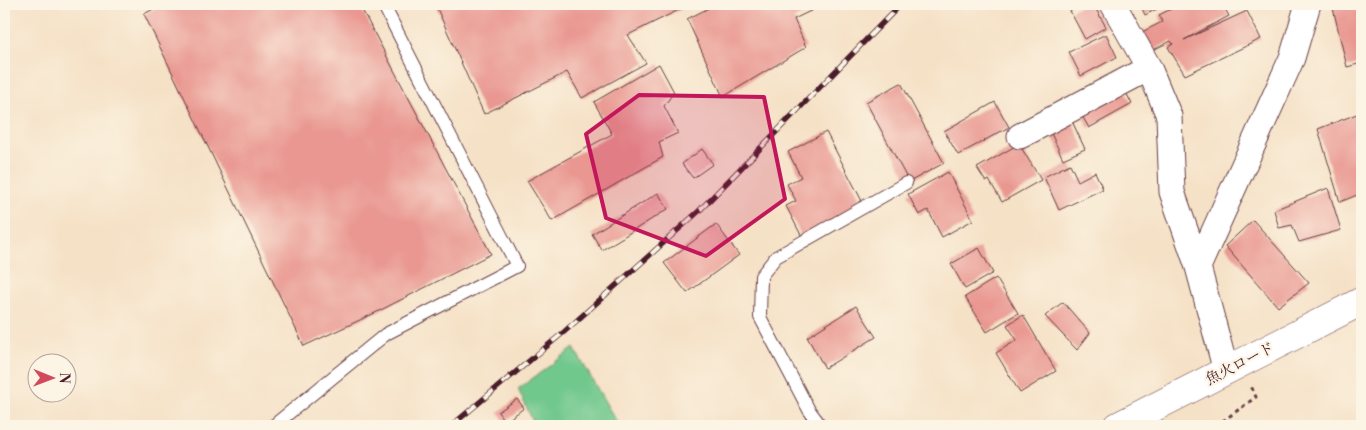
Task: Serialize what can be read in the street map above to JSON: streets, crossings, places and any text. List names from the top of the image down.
{
  "streets": {
    "street": ["魚火ロード"]
  },
  "north": "right"
}
